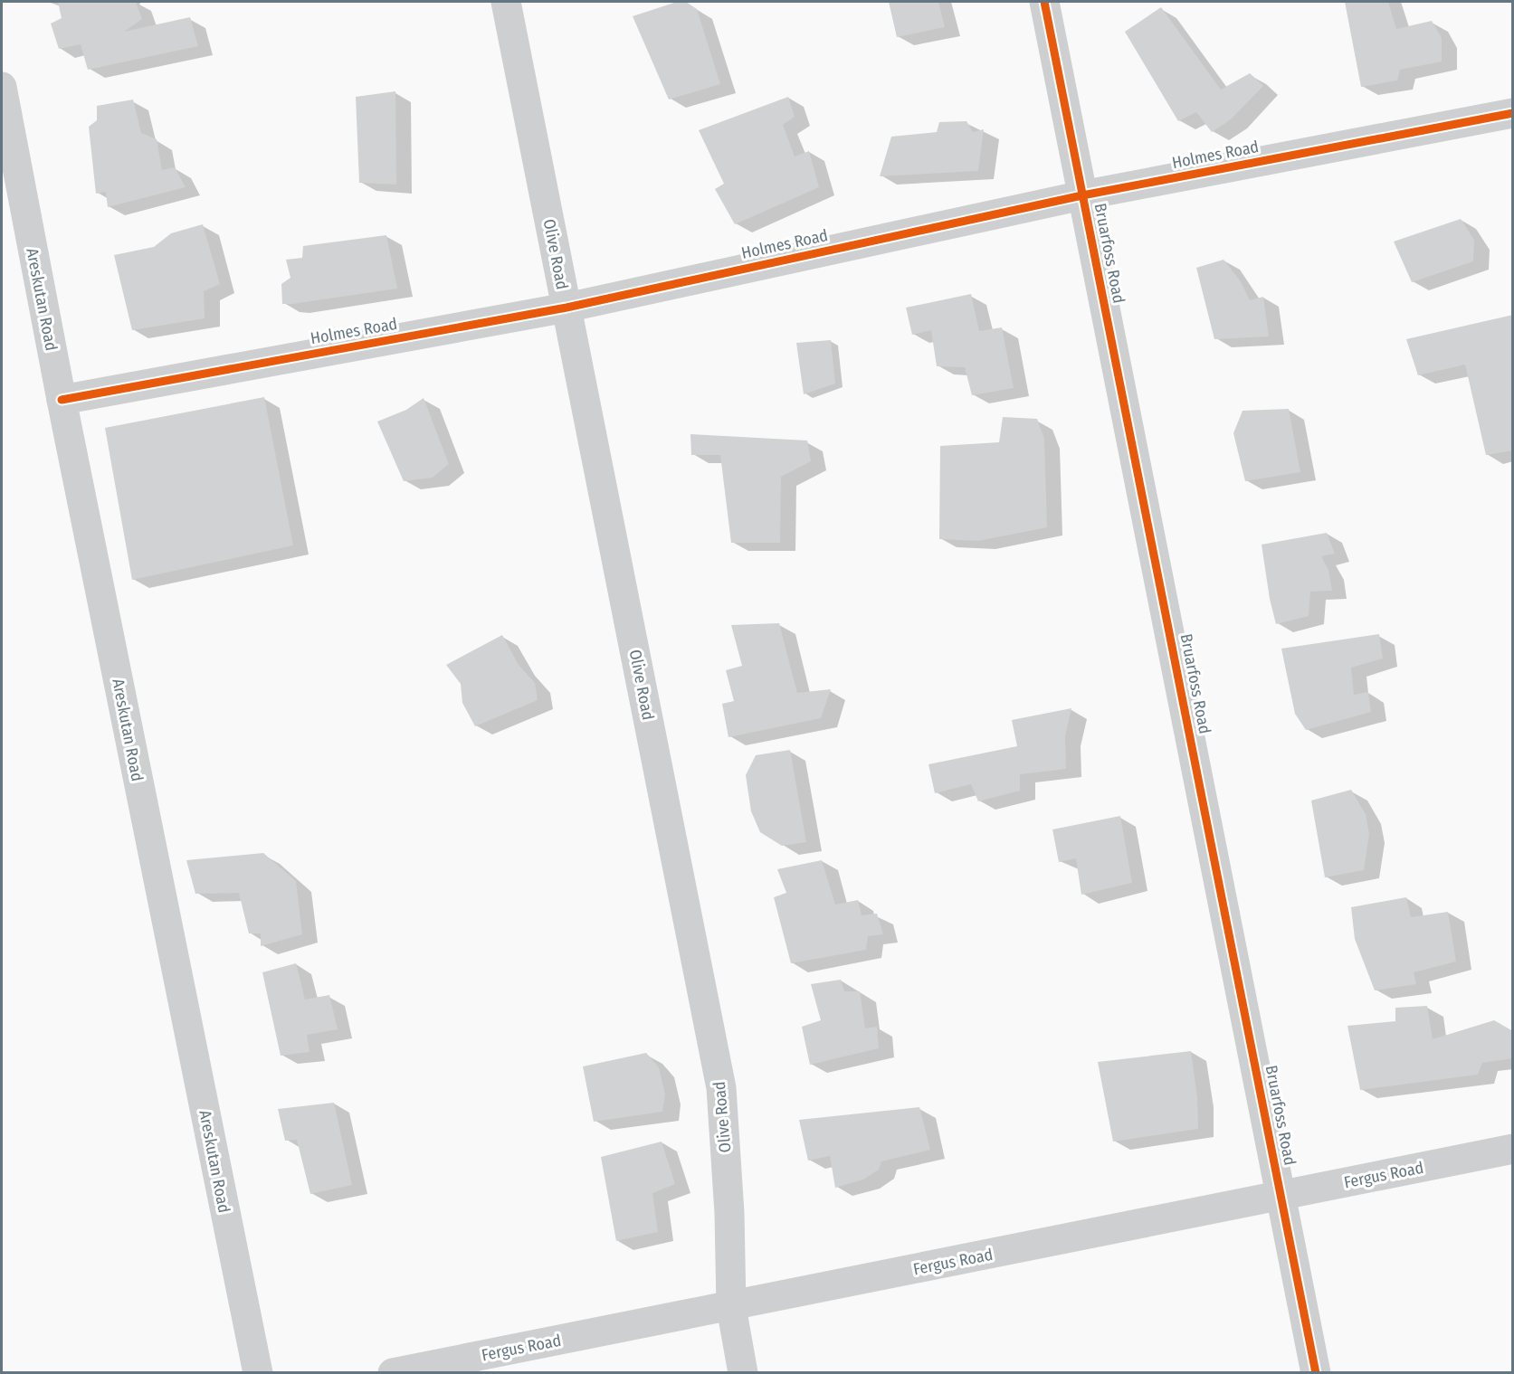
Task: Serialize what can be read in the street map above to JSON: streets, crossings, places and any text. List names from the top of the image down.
{
  "streets": {
    "street": [
      "Holmes Road",
      "Bruarfoss Road",
      "Olive Road",
      "Areskutan Road",
      "Fergus Road"
    ]
  },
  "crossings": [
    ["Holmes Road", "Bruarfoss Road"],
    ["Holmes Road", "Olive Road"],
    ["Holmes Road", "Areskutan Road"],
    ["Bruarfoss Road", "Fergus Road"],
    ["Olive Road", "Fergus Road"]
  ]
}
